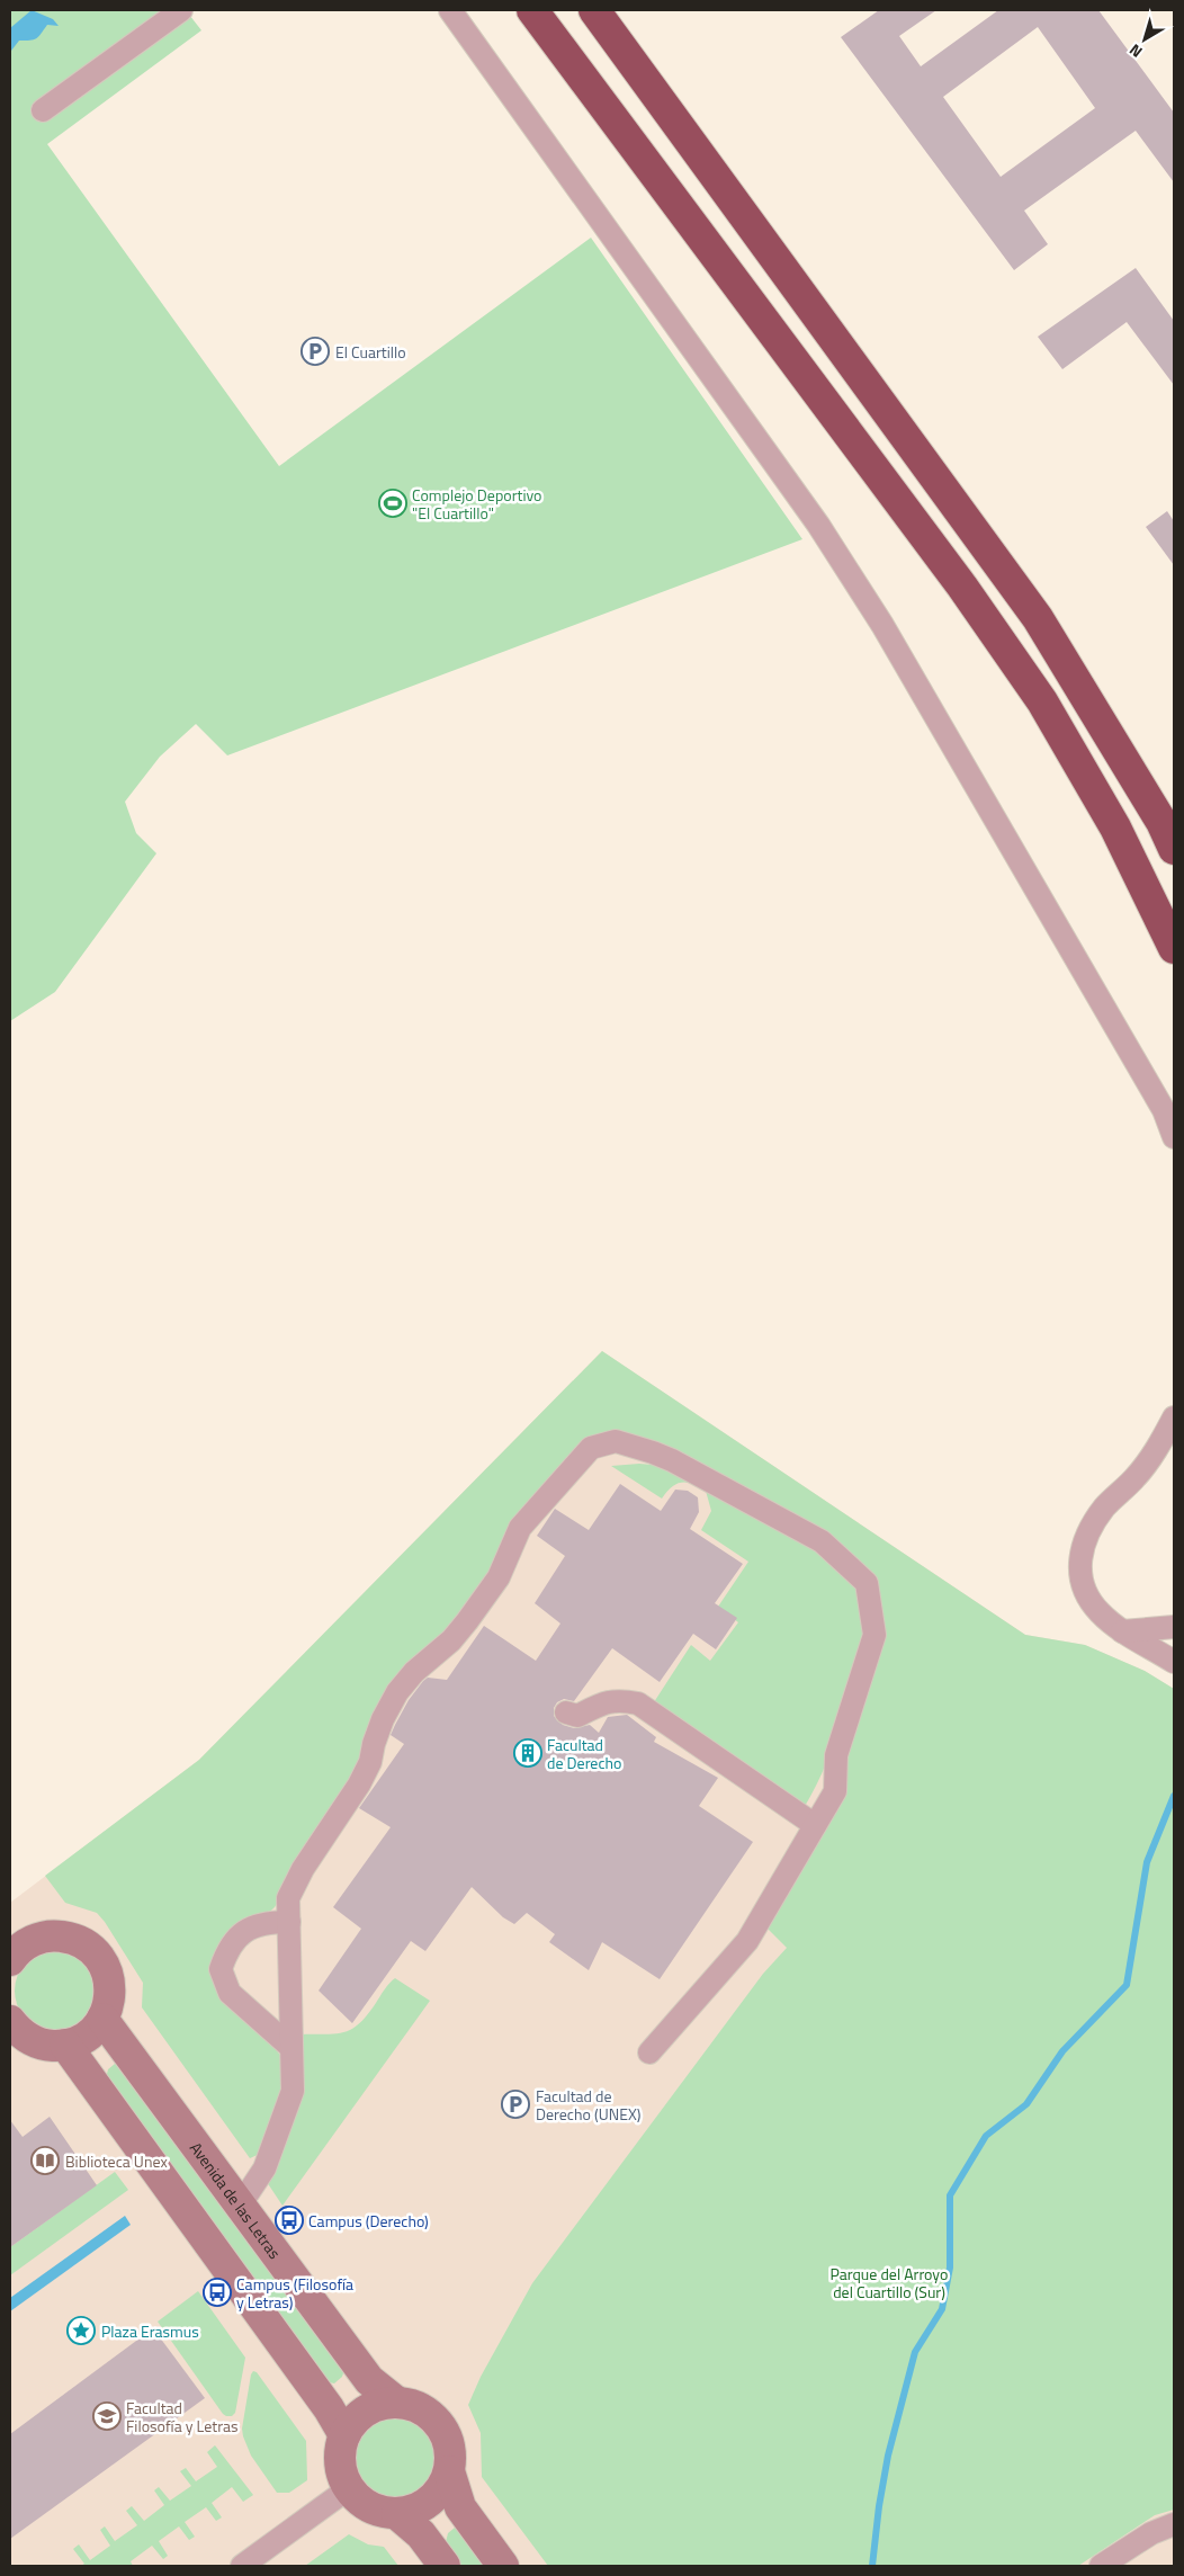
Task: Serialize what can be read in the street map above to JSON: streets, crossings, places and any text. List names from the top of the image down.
{
  "streets": {
    "main road": ["Avenida de las Letras"]
  },
  "parks": ["Parque del Arroyo del Cuartillo (Sur)"],
  "places": {
    "parking": ["El Cuartillo", "Facultad de Derecho (UNEX)"],
    "sports": ["Complejo Deportivo \"El Cuartillo\""],
    "building": ["Facultad de Derecho"],
    "library": ["Biblioteca Unex"],
    "bus stop": ["Campus (Derecho)", "Campus (Filosofía y Letras)"],
    "place": ["Plaza Erasmus"],
    "school or university": ["Facultad Filosofía y Letras"]
  },
  "north": "bottom left"
}
